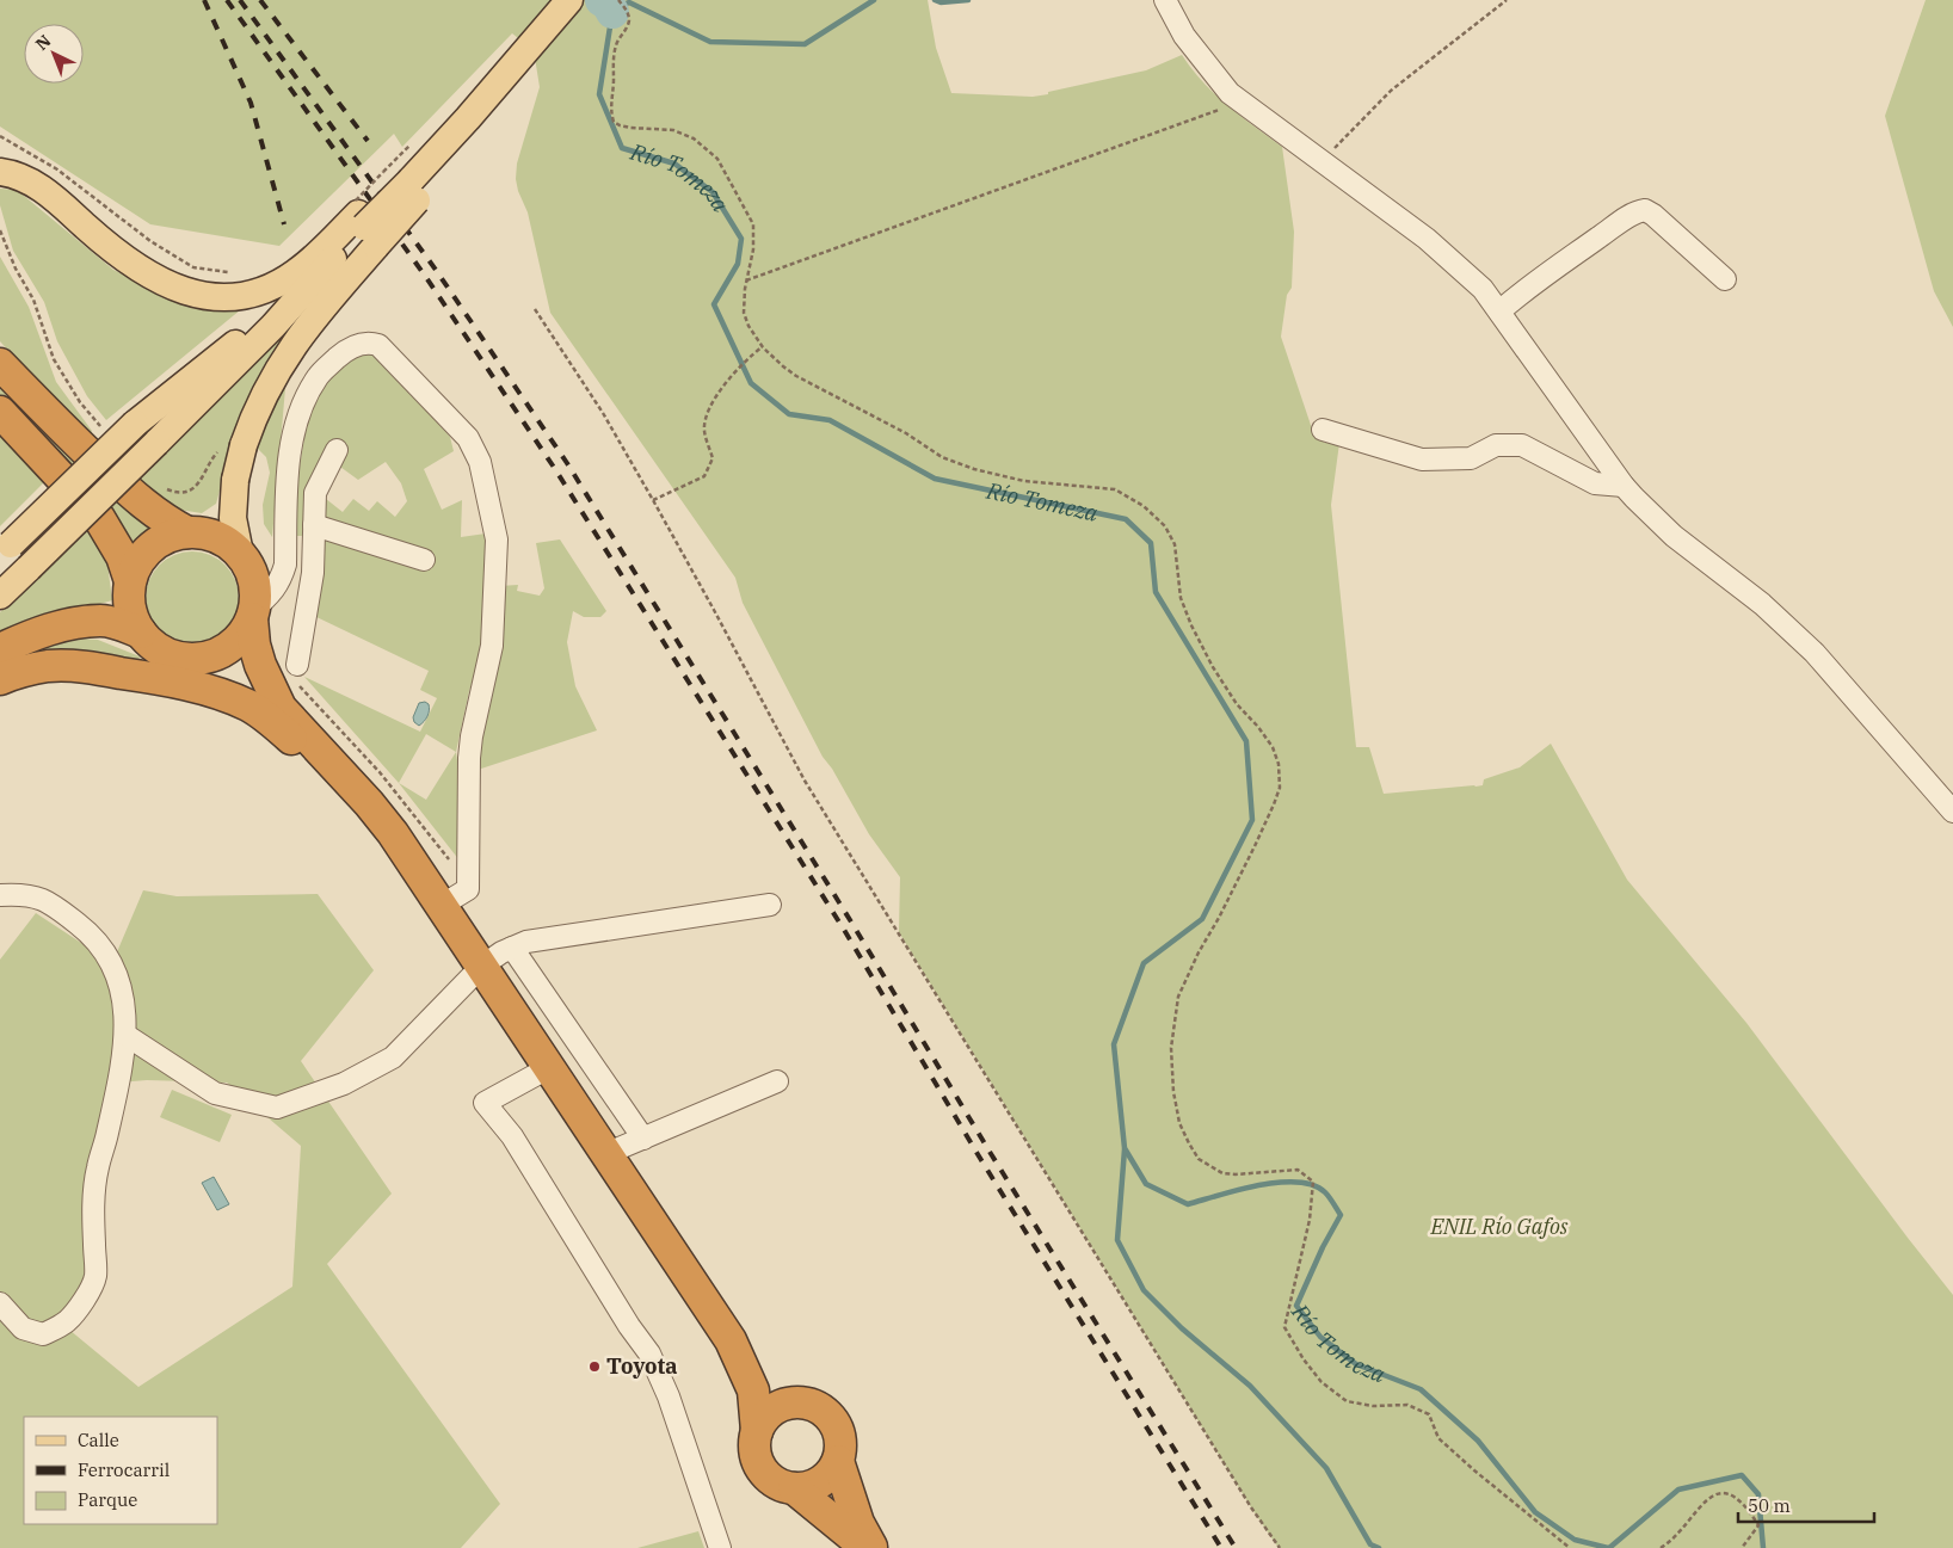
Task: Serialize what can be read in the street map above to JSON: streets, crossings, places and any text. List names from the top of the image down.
{
  "water": ["Río Tomeza"],
  "parks": ["ENIL Río Gafos"],
  "places": ["Toyota"],
  "legend": ["Calle", "Ferrocarril", "Parque"],
  "scale_bar": "50 m",
  "north": "top left"
}
